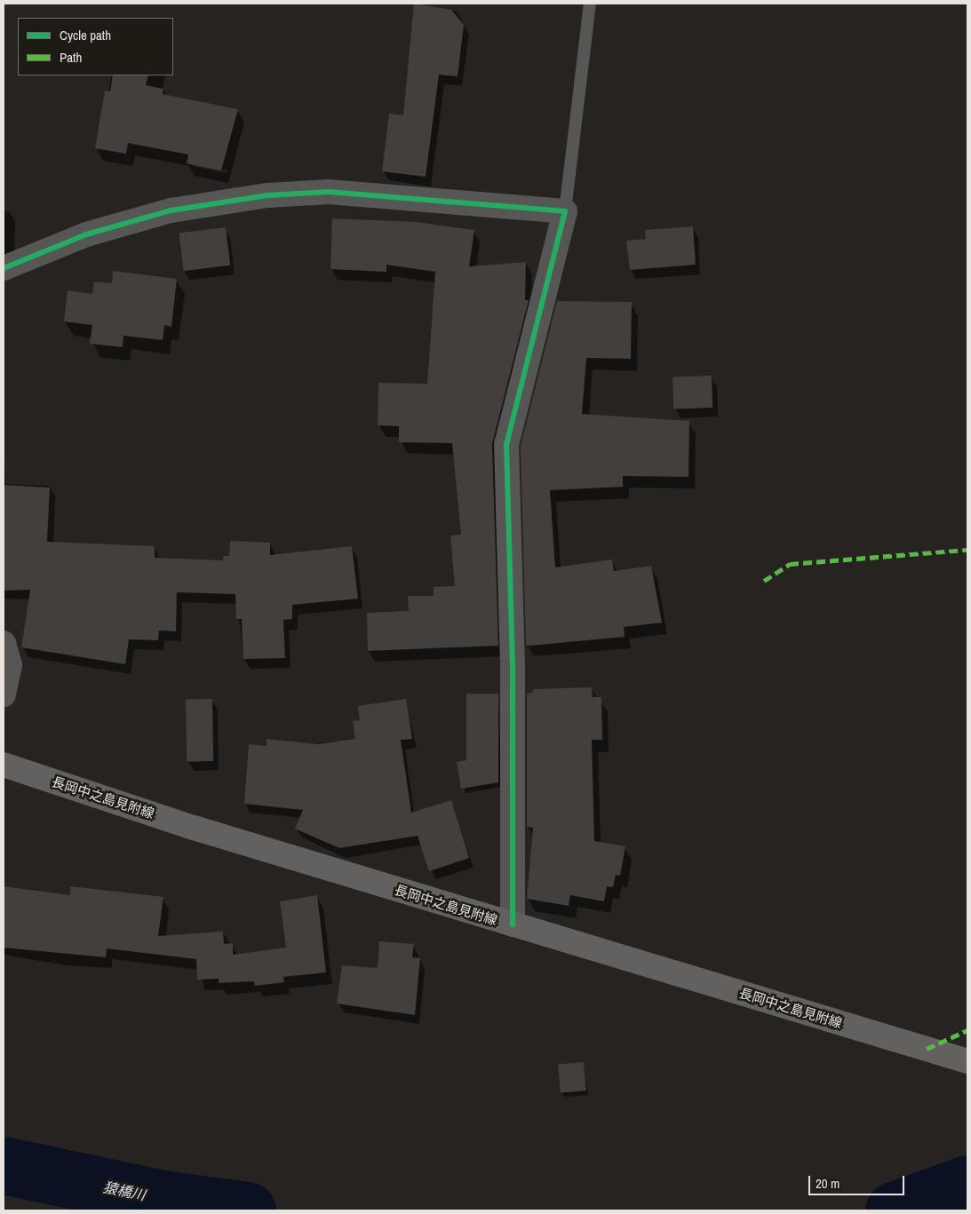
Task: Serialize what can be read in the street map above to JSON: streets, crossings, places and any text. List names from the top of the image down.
{
  "streets": {
    "main road": ["長岡中之島見附線"]
  },
  "water": ["猿橋川"],
  "legend": ["Cycle path", "Path"],
  "scale_bar": "20 m"
}
